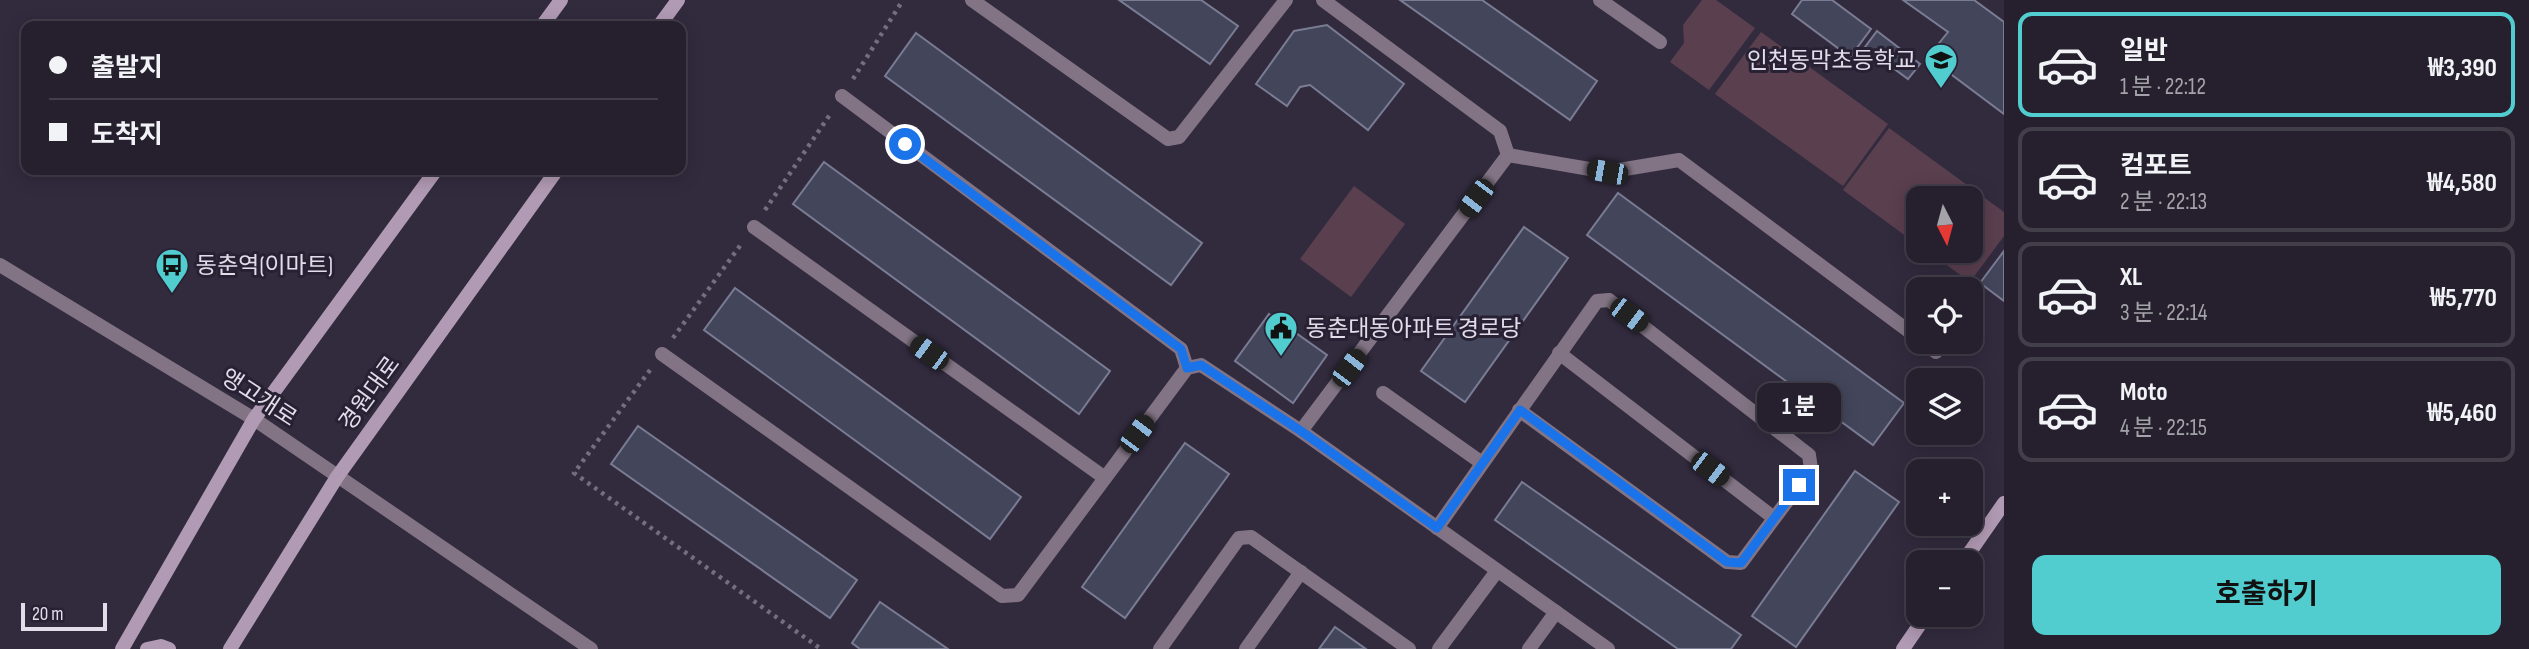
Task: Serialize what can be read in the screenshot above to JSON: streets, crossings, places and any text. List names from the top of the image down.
{
  "streets": {
    "main road": ["경원대로"],
    "street": ["앵고개로"]
  },
  "crossings": [
    ["경원대로", "앵고개로"]
  ],
  "places": {
    "school or university": ["인천동막초등학교"],
    "bus stop": ["동춘역(이마트)"],
    "public building": ["동춘대동아파트 경로당"]
  },
  "scale_bar": "20 m",
  "north": "bottom",
  "page": {
    "list": [
      {
        "name": "일반",
        "note": "1 분 · 22:12",
        "value": "₩3,390"
      },
      {
        "name": "컴포트",
        "note": "2 분 · 22:13",
        "value": "₩4,580"
      },
      {
        "name": "XL",
        "note": "3 분 · 22:14",
        "value": "₩5,770"
      },
      {
        "name": "Moto",
        "note": "4 분 · 22:15",
        "value": "₩5,460"
      }
    ],
    "banner": ["출발지", "도착지"],
    "map_buttons": ["+", "−"],
    "bubble": "1 분",
    "buttons": "호출하기",
    "scale": "20 m"
  }
}
